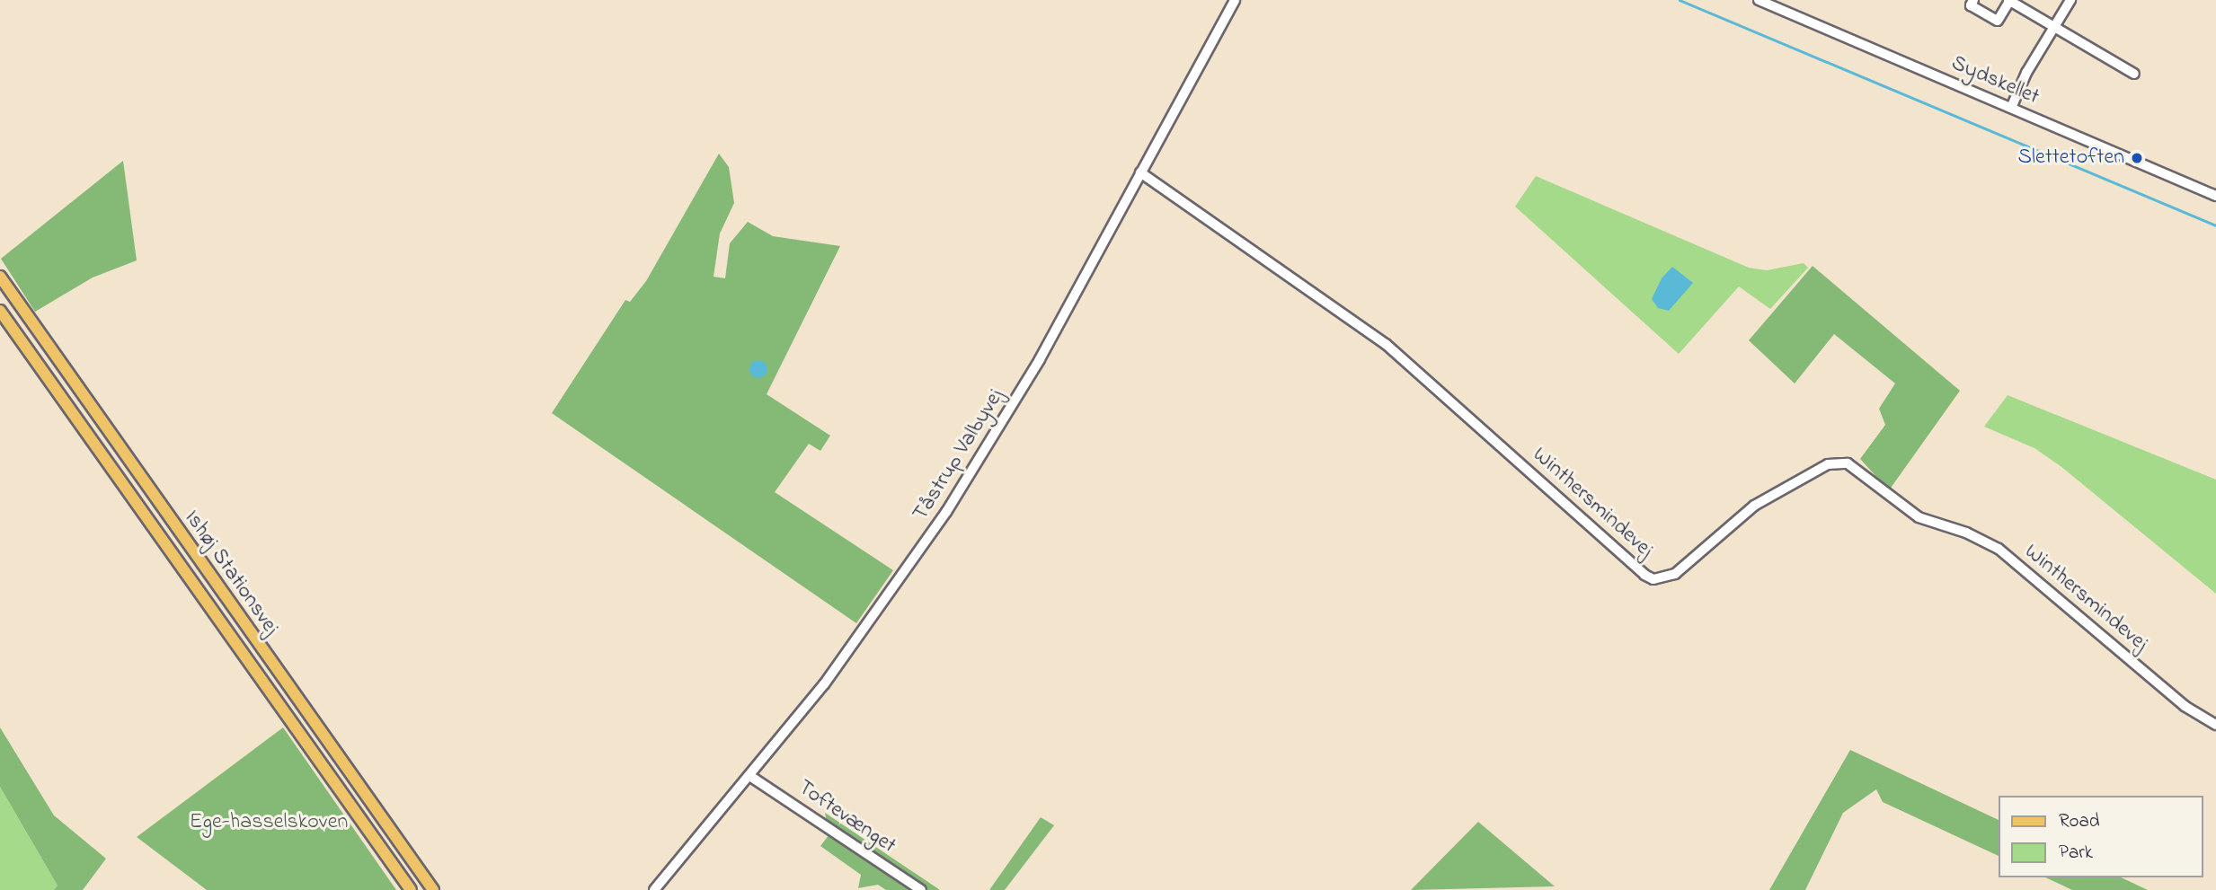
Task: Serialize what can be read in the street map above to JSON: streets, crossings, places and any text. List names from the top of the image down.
{
  "streets": {
    "main road": ["Ishøj Stationsvej"],
    "street": [
      "Sydskellet",
      "Tåstrup Valbyvej",
      "Winthersmindevej",
      "Toftevænget"
    ]
  },
  "crossings": [
    ["Tåstrup Valbyvej", "Winthersmindevej"],
    ["Tåstrup Valbyvej", "Toftevænget"]
  ],
  "parks": ["Ege-hasselskoven"],
  "places": ["Slettetoften"],
  "legend": ["Road", "Park"]
}
